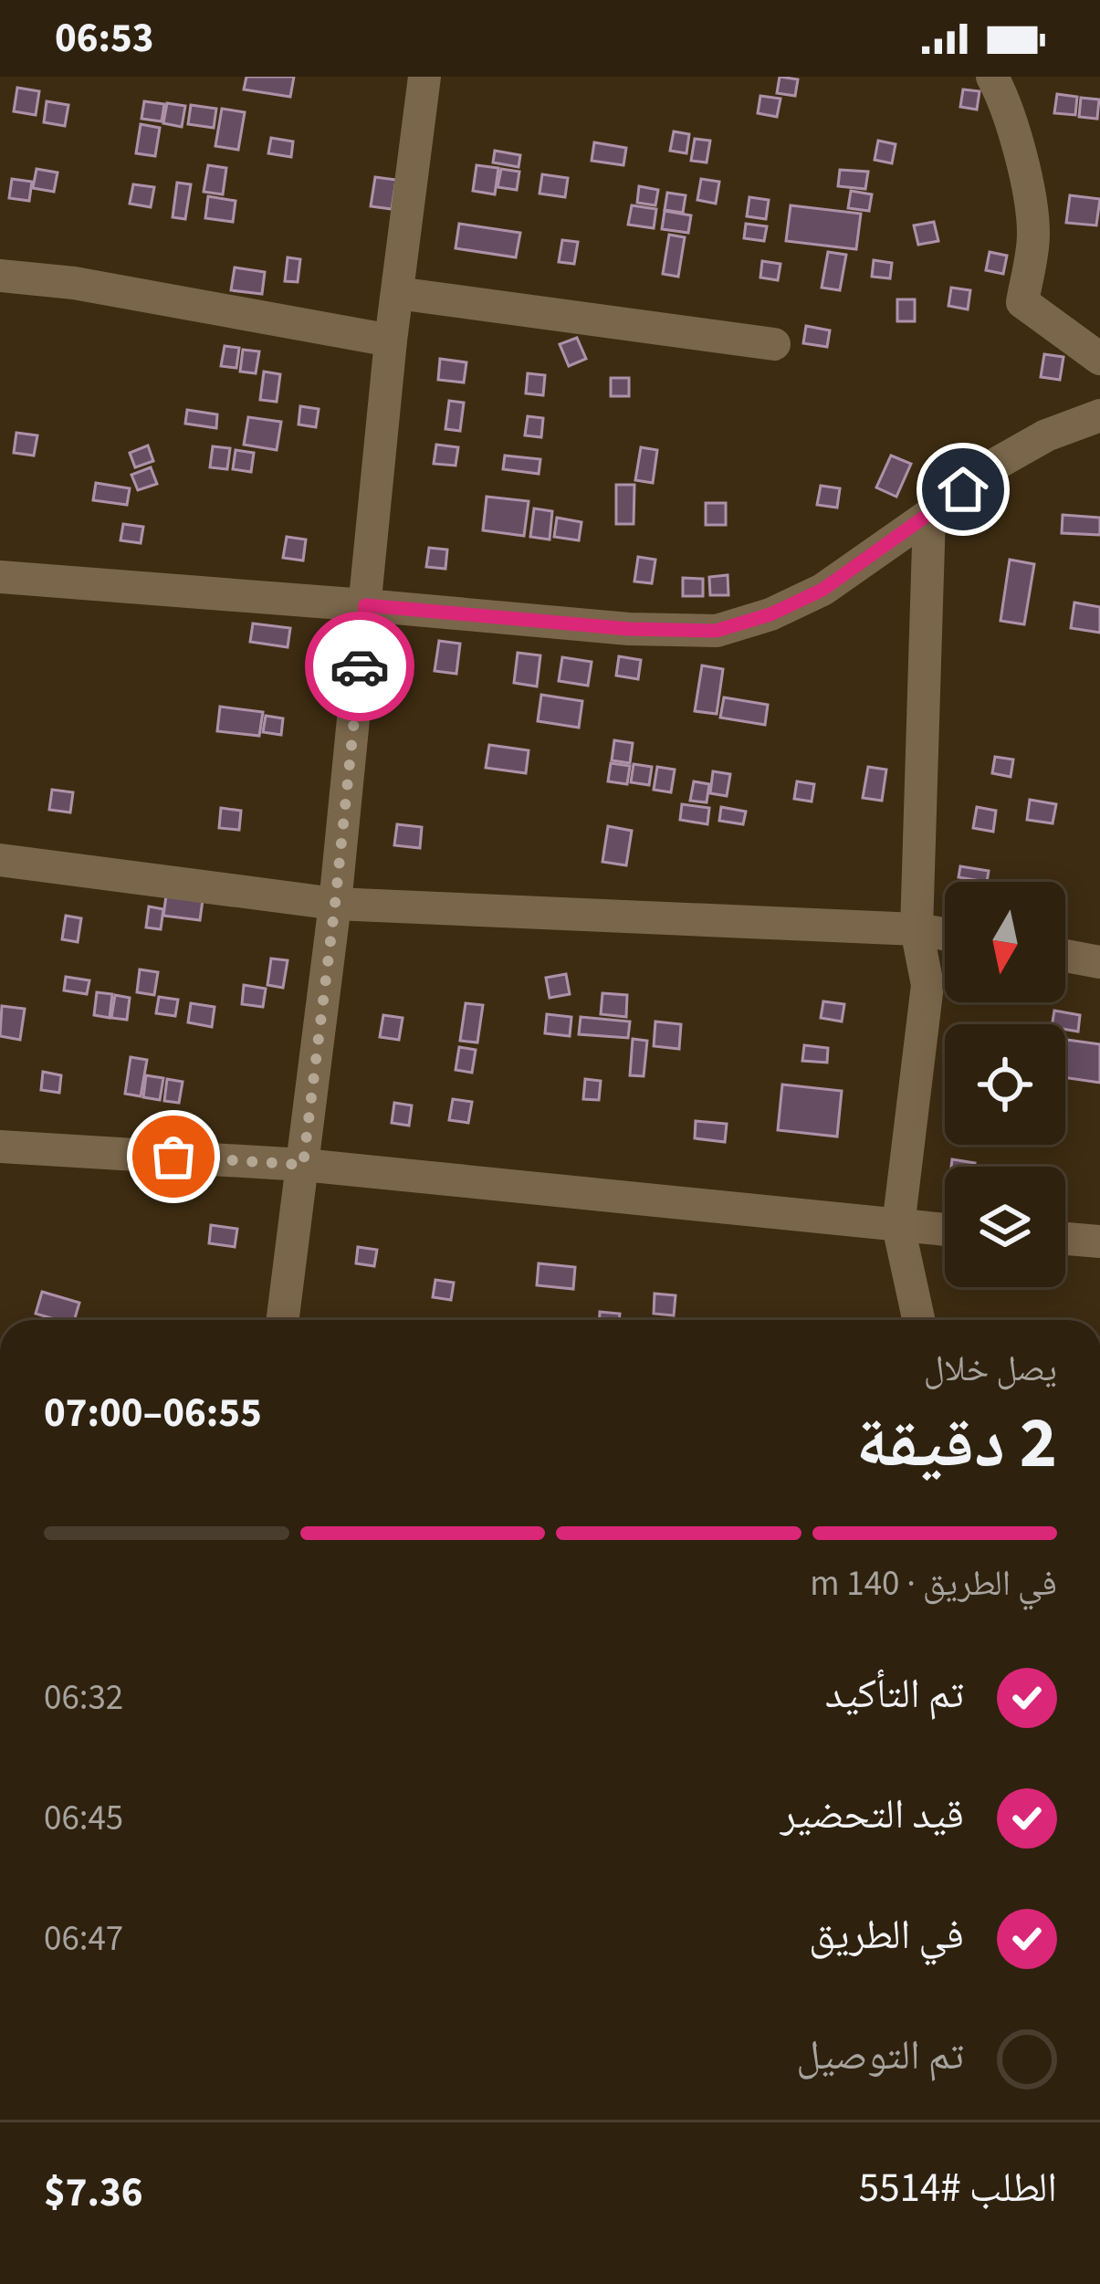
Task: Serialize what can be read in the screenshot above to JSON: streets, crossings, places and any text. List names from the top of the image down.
{
  "north": "bottom",
  "page": {
    "status": "06:53",
    "heading": ["2 دقيقة", "يصل خلال", "06:55–07:00"],
    "panel": ["الطلب #5514", "$7.36"],
    "bar": "في الطريق · 140 m",
    "list": [
      ["تم التأكيد", "06:32"],
      ["قيد التحضير", "06:45"],
      ["في الطريق", "06:47"],
      "تم التوصيل"
    ]
  }
}
